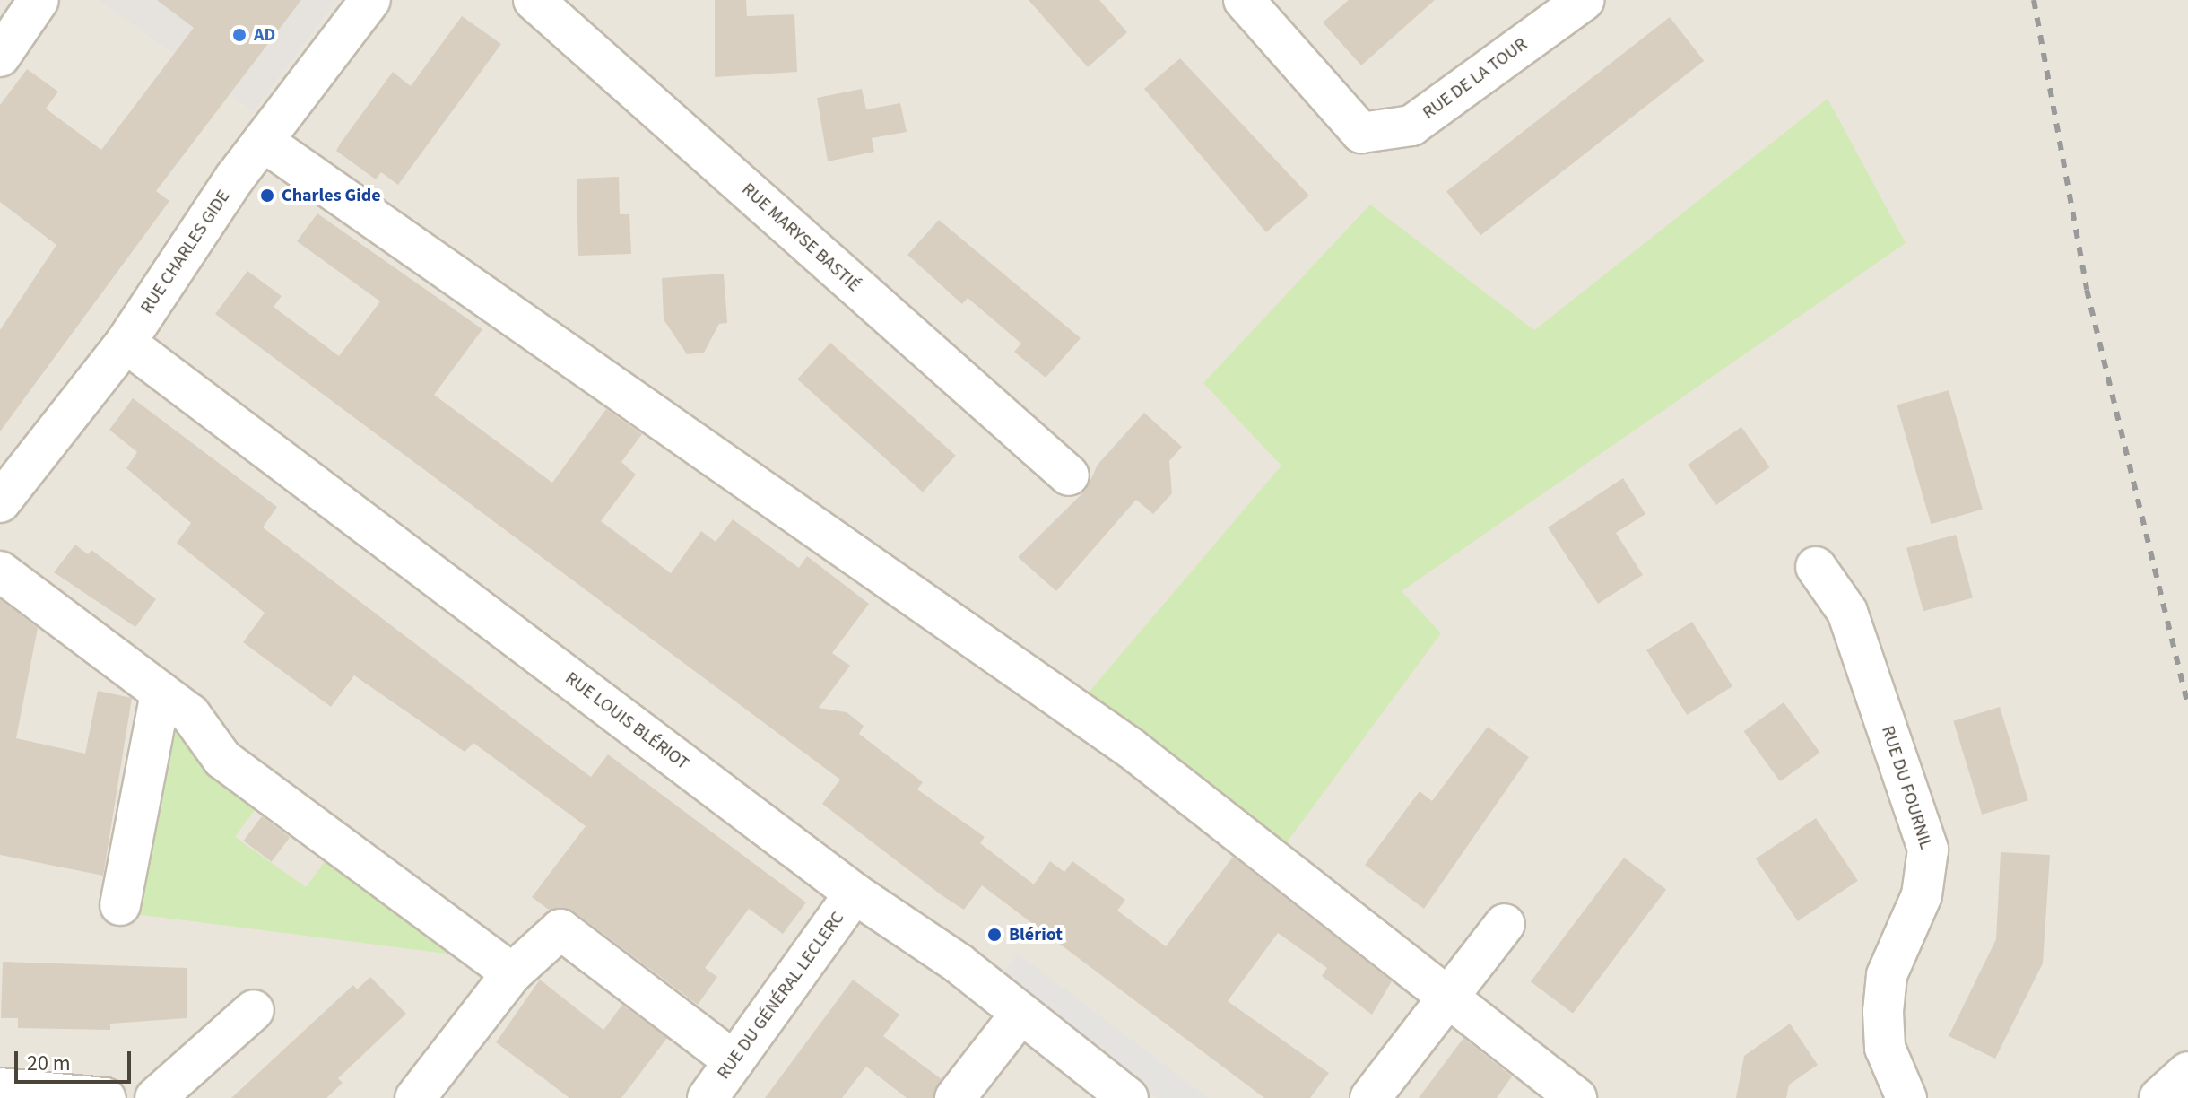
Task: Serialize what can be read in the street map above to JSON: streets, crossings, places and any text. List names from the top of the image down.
{
  "streets": {
    "street": [
      "RUE DE LA TOUR",
      "RUE MARYSE BASTIÉ",
      "RUE CHARLES GIDE",
      "RUE LOUIS BLÉRIOT",
      "RUE DU FOURNIL",
      "RUE DU GÉNÉRAL LECLERC"
    ]
  },
  "crossings": [
    ["RUE CHARLES GIDE", "RUE LOUIS BLÉRIOT"],
    ["RUE LOUIS BLÉRIOT", "RUE DU GÉNÉRAL LECLERC"]
  ],
  "places": ["AD", "Charles Gide", "Blériot"],
  "scale_bar": "20 m"
}
